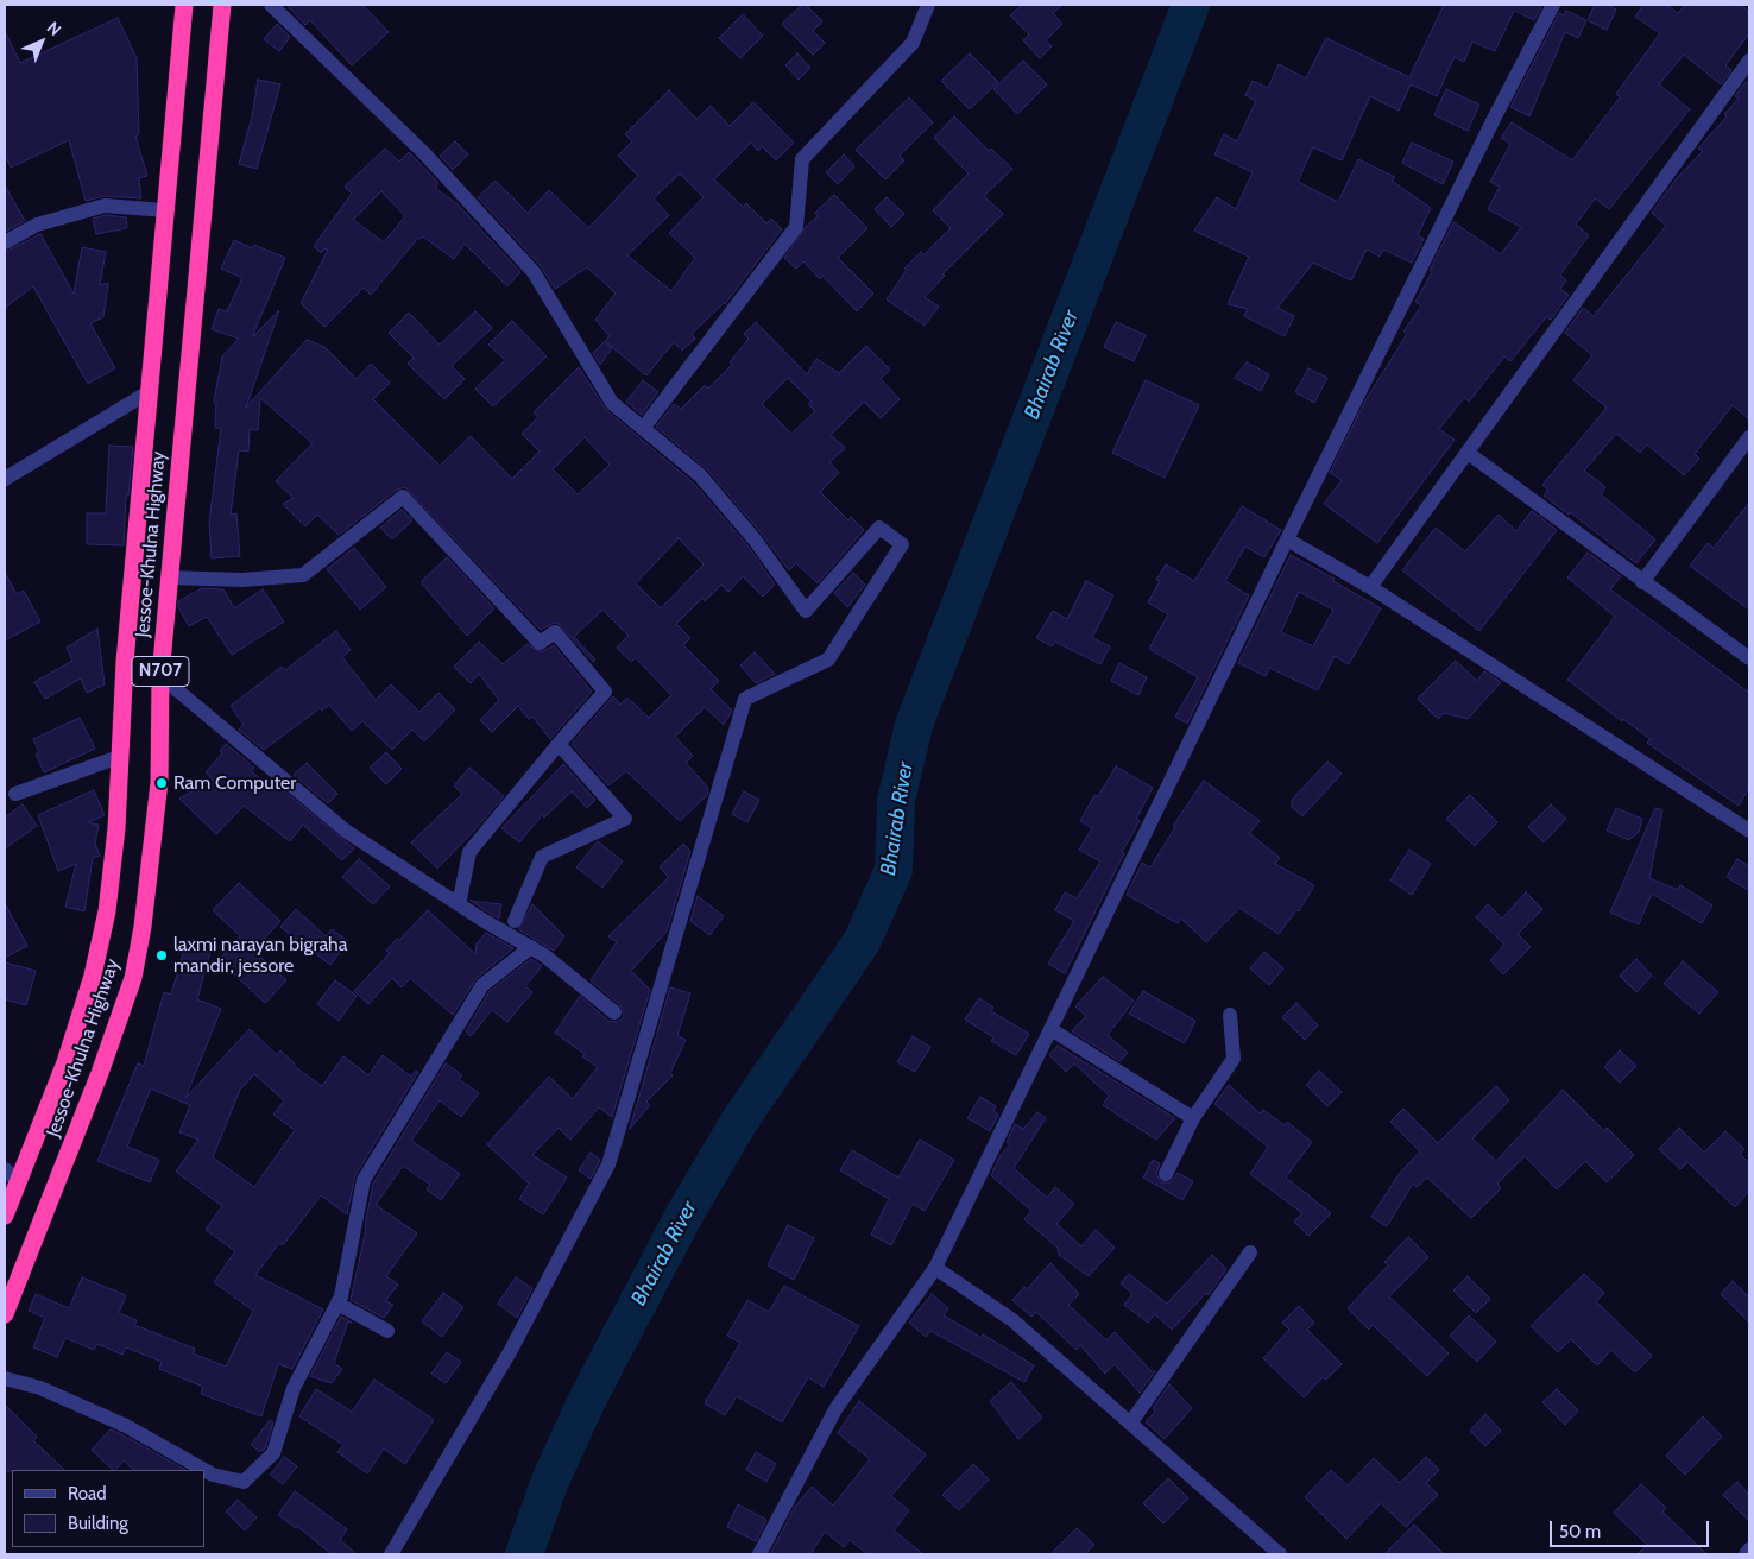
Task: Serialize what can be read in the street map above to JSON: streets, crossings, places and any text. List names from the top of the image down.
{
  "streets": {
    "highway": ["Jessoe-Khulna Highway", "N707"]
  },
  "water": ["Bhairab River"],
  "places": ["Ram Computer", "laxmi narayan bigraha mandir, jessore"],
  "legend": ["Road", "Building"],
  "scale_bar": "50 m",
  "north": "top right"
}
